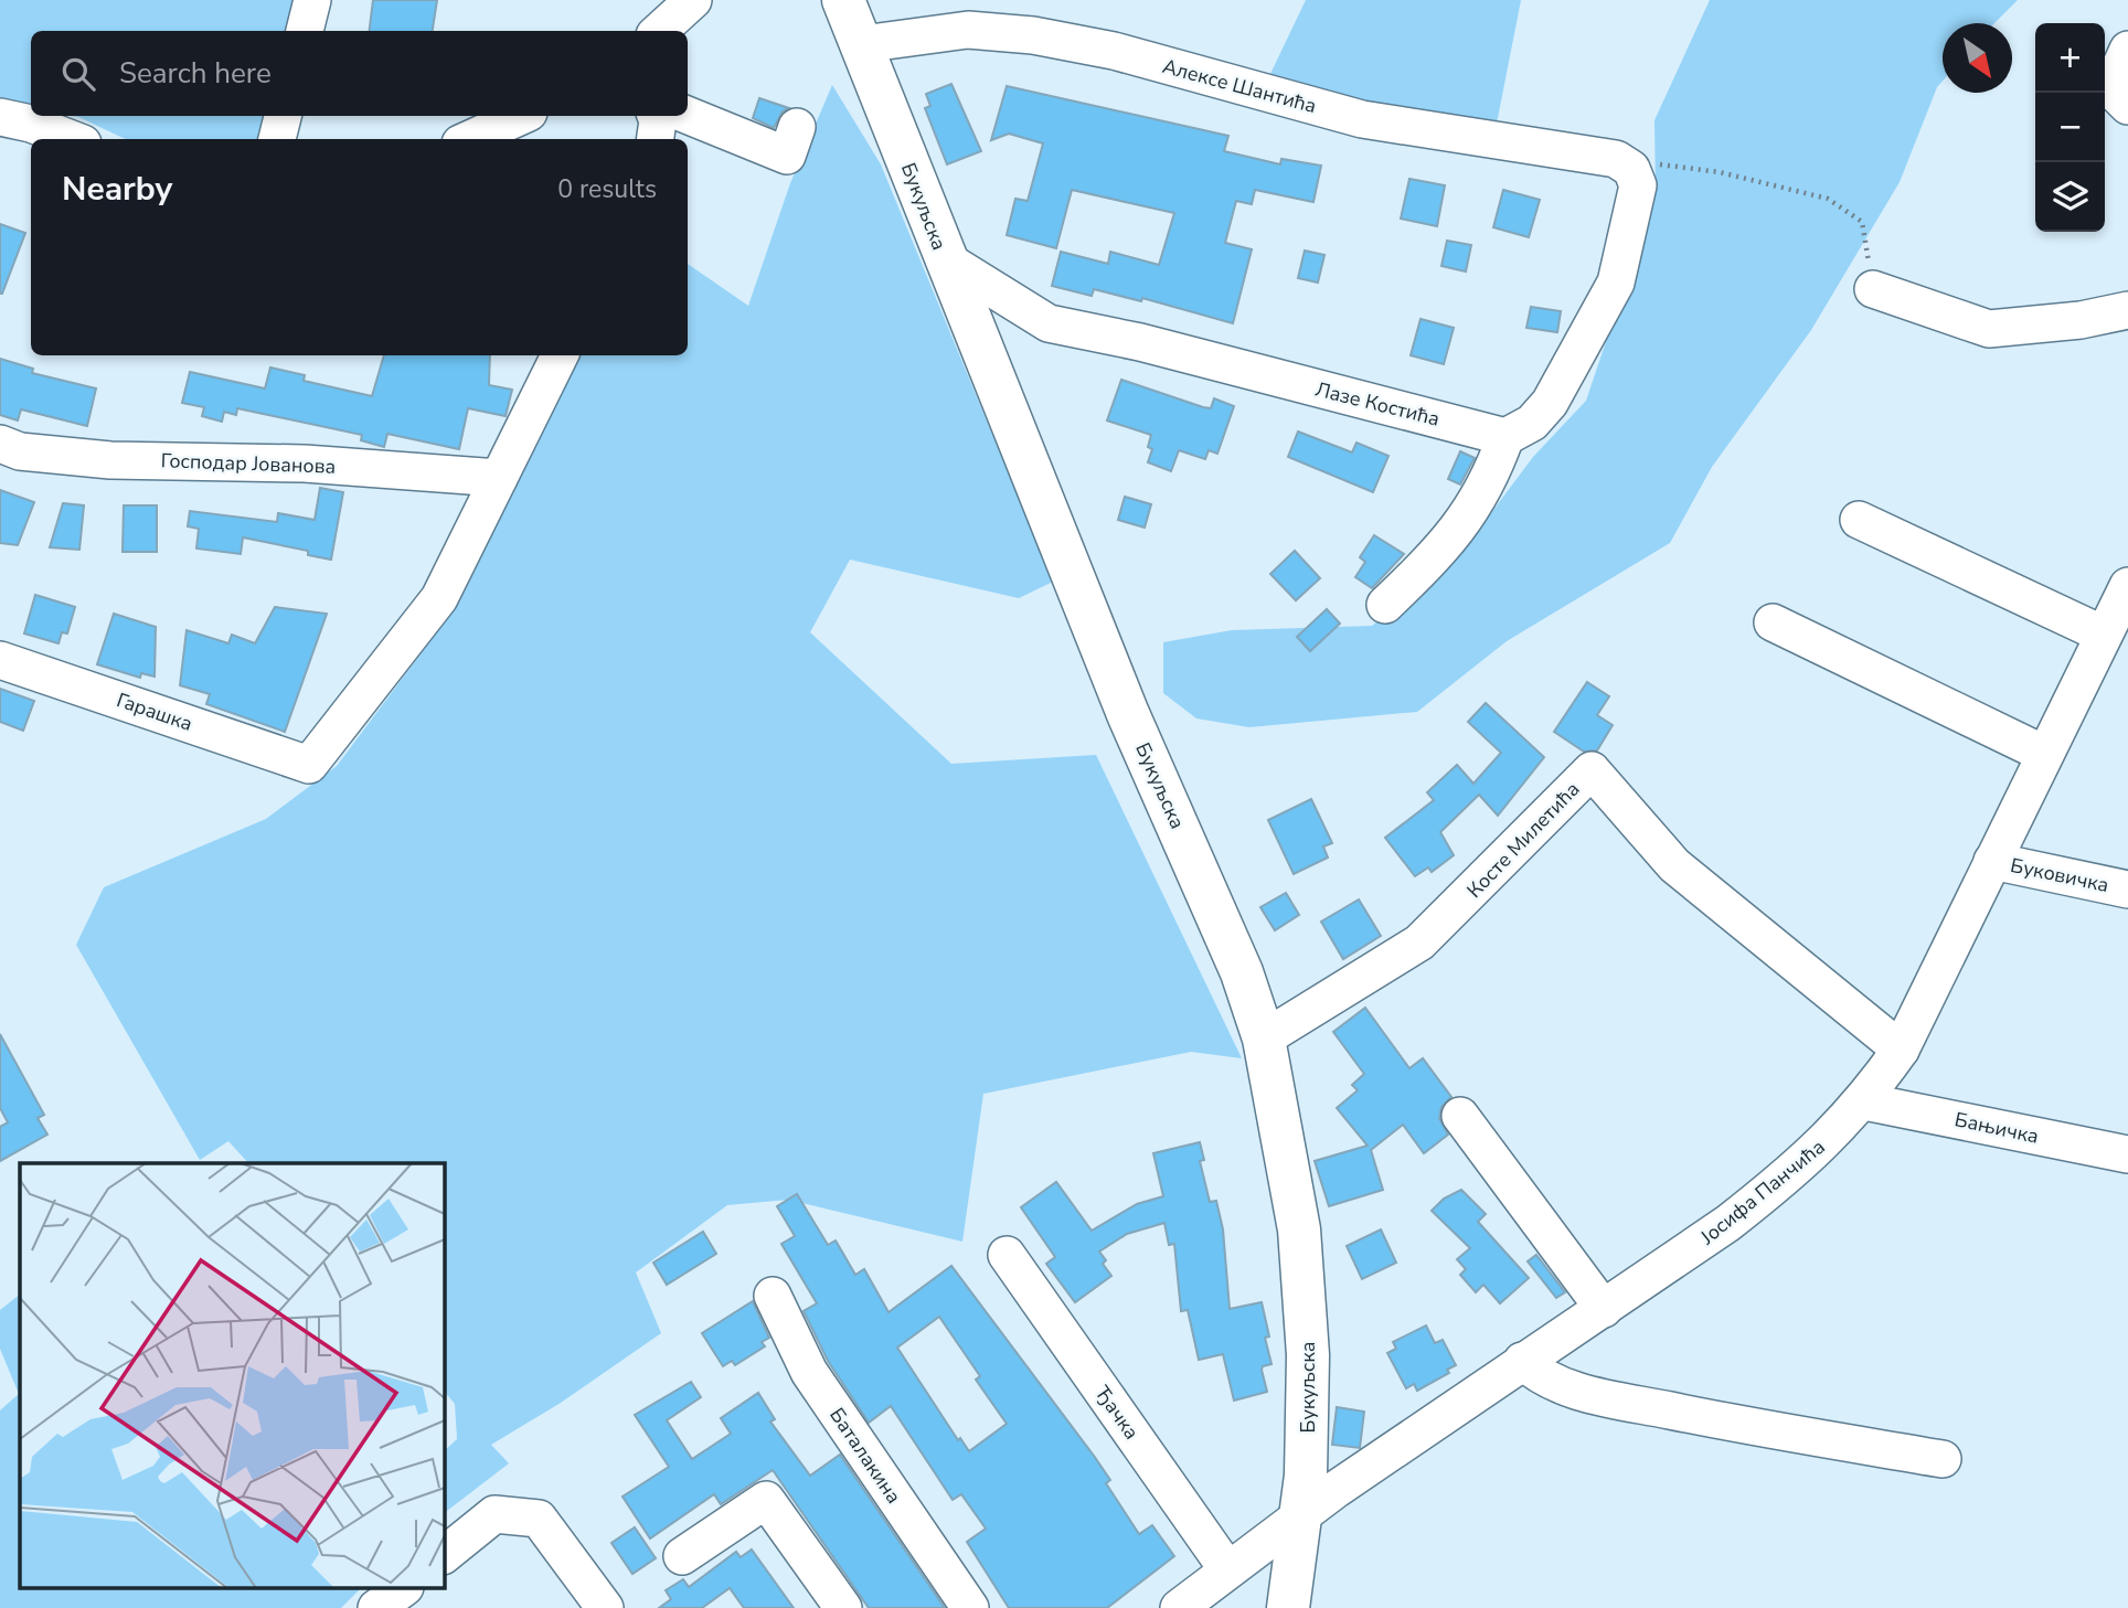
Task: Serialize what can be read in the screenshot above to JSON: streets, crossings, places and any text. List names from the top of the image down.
{
  "streets": {
    "main road": ["Букуљска"],
    "street": [
      "Алексе Шантића",
      "Лазе Костића",
      "Господар Јованова",
      "Гарашка",
      "Косте Милетића",
      "Буковичка",
      "Бањичка",
      "Јосифа Панчића",
      "Ђачка",
      "Баталакина"
    ]
  },
  "crossings": [
    ["Алексе Шантића", "Букуљска"],
    ["Букуљска", "Лазе Костића"],
    ["Букуљска", "Косте Милетића"],
    ["Букуљска", "Јосифа Панчића"],
    ["Господар Јованова", "Гарашка"],
    ["Косте Милетића", "Јосифа Панчића"],
    ["Буковичка", "Јосифа Панчића"],
    ["Бањичка", "Јосифа Панчића"],
    ["Јосифа Панчића", "Ђачка"]
  ],
  "north": "bottom right",
  "page": {
    "map_buttons": ["+", "−"],
    "search": "Search here",
    "heading": ["Nearby", "0 results"]
  }
}
